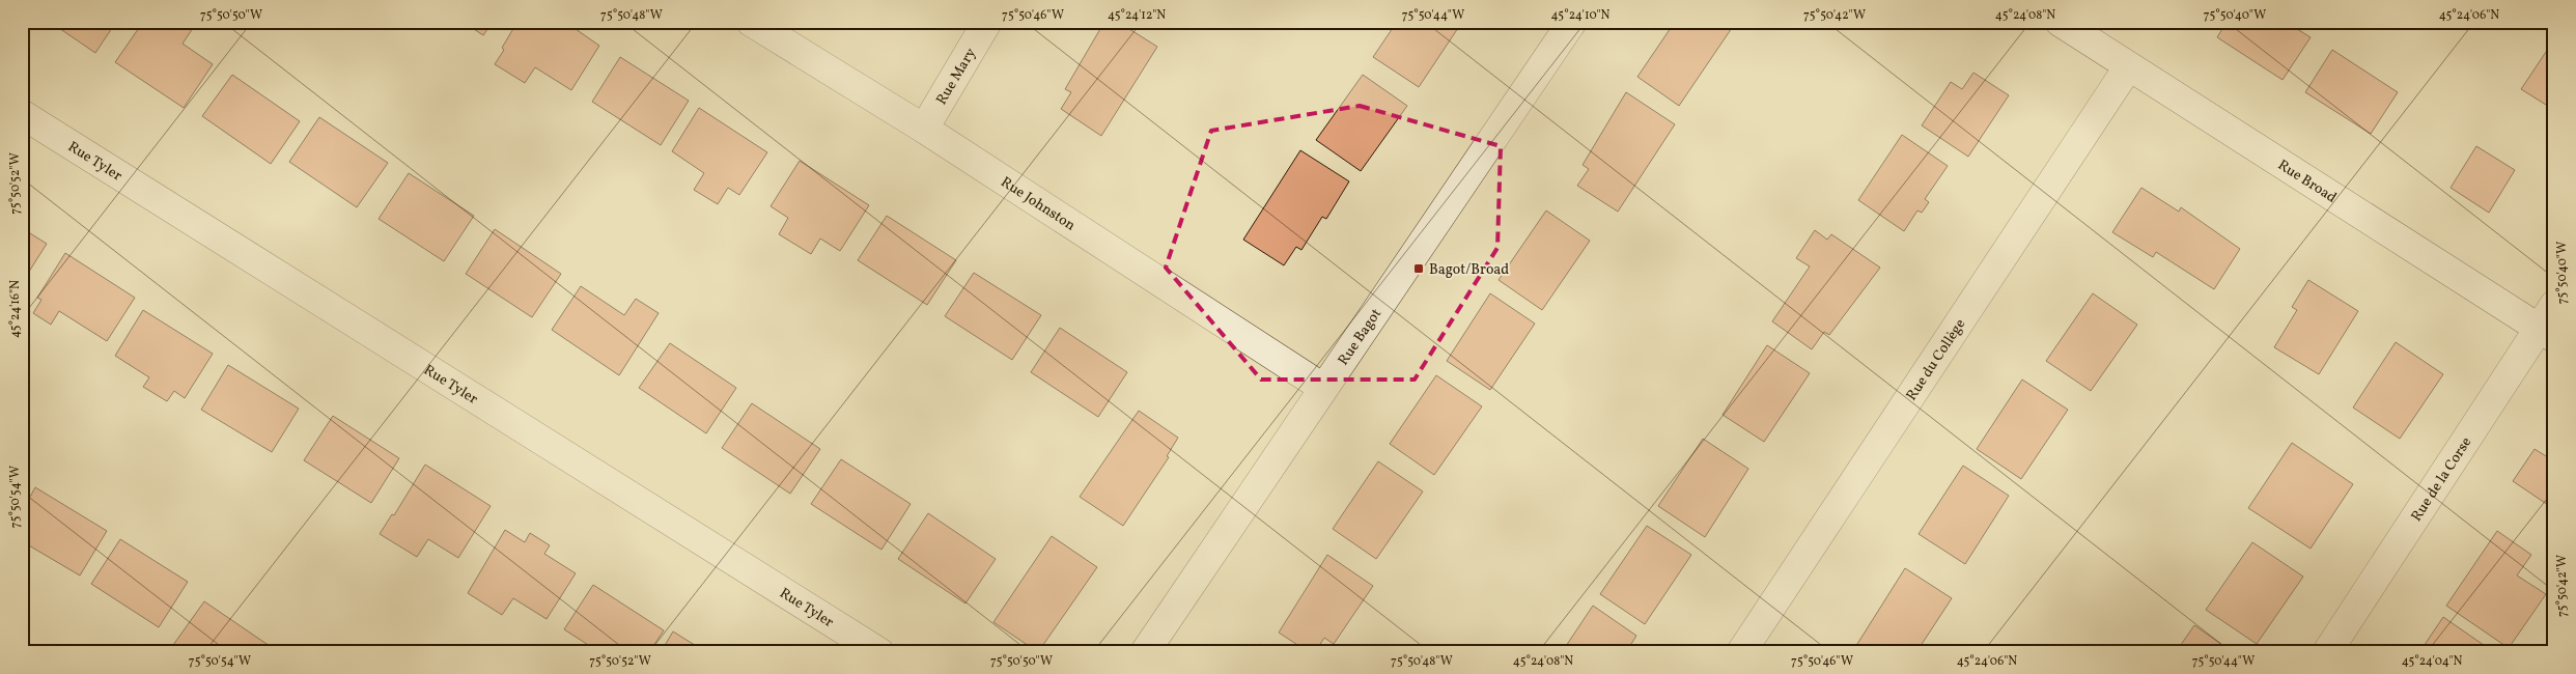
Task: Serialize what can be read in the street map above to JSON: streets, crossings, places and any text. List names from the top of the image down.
{
  "streets": {
    "street": [
      "Rue Mary",
      "Rue Tyler",
      "Rue Broad",
      "Rue Johnston",
      "Rue Bagot",
      "Rue du Collège",
      "Rue de la Corse"
    ]
  },
  "crossings": [
    ["Rue Mary", "Rue Johnston"],
    ["Rue Broad", "Rue du Collège"],
    ["Rue Broad", "Rue de la Corse"],
    ["Rue Johnston", "Rue Bagot"]
  ],
  "places": {
    "transit": ["Bagot/Broad"]
  },
  "coordinates": [
    "75°50'50\"W",
    "75°50'48\"W",
    "75°50'46\"W",
    "45°24'12\"N",
    "75°50'44\"W",
    "45°24'10\"N",
    "75°50'42\"W",
    "45°24'08\"N",
    "75°50'40\"W",
    "45°24'06\"N",
    "75°50'52\"W",
    "45°24'16\"N",
    "75°50'54\"W",
    "45°24'04\"N"
  ]
}
